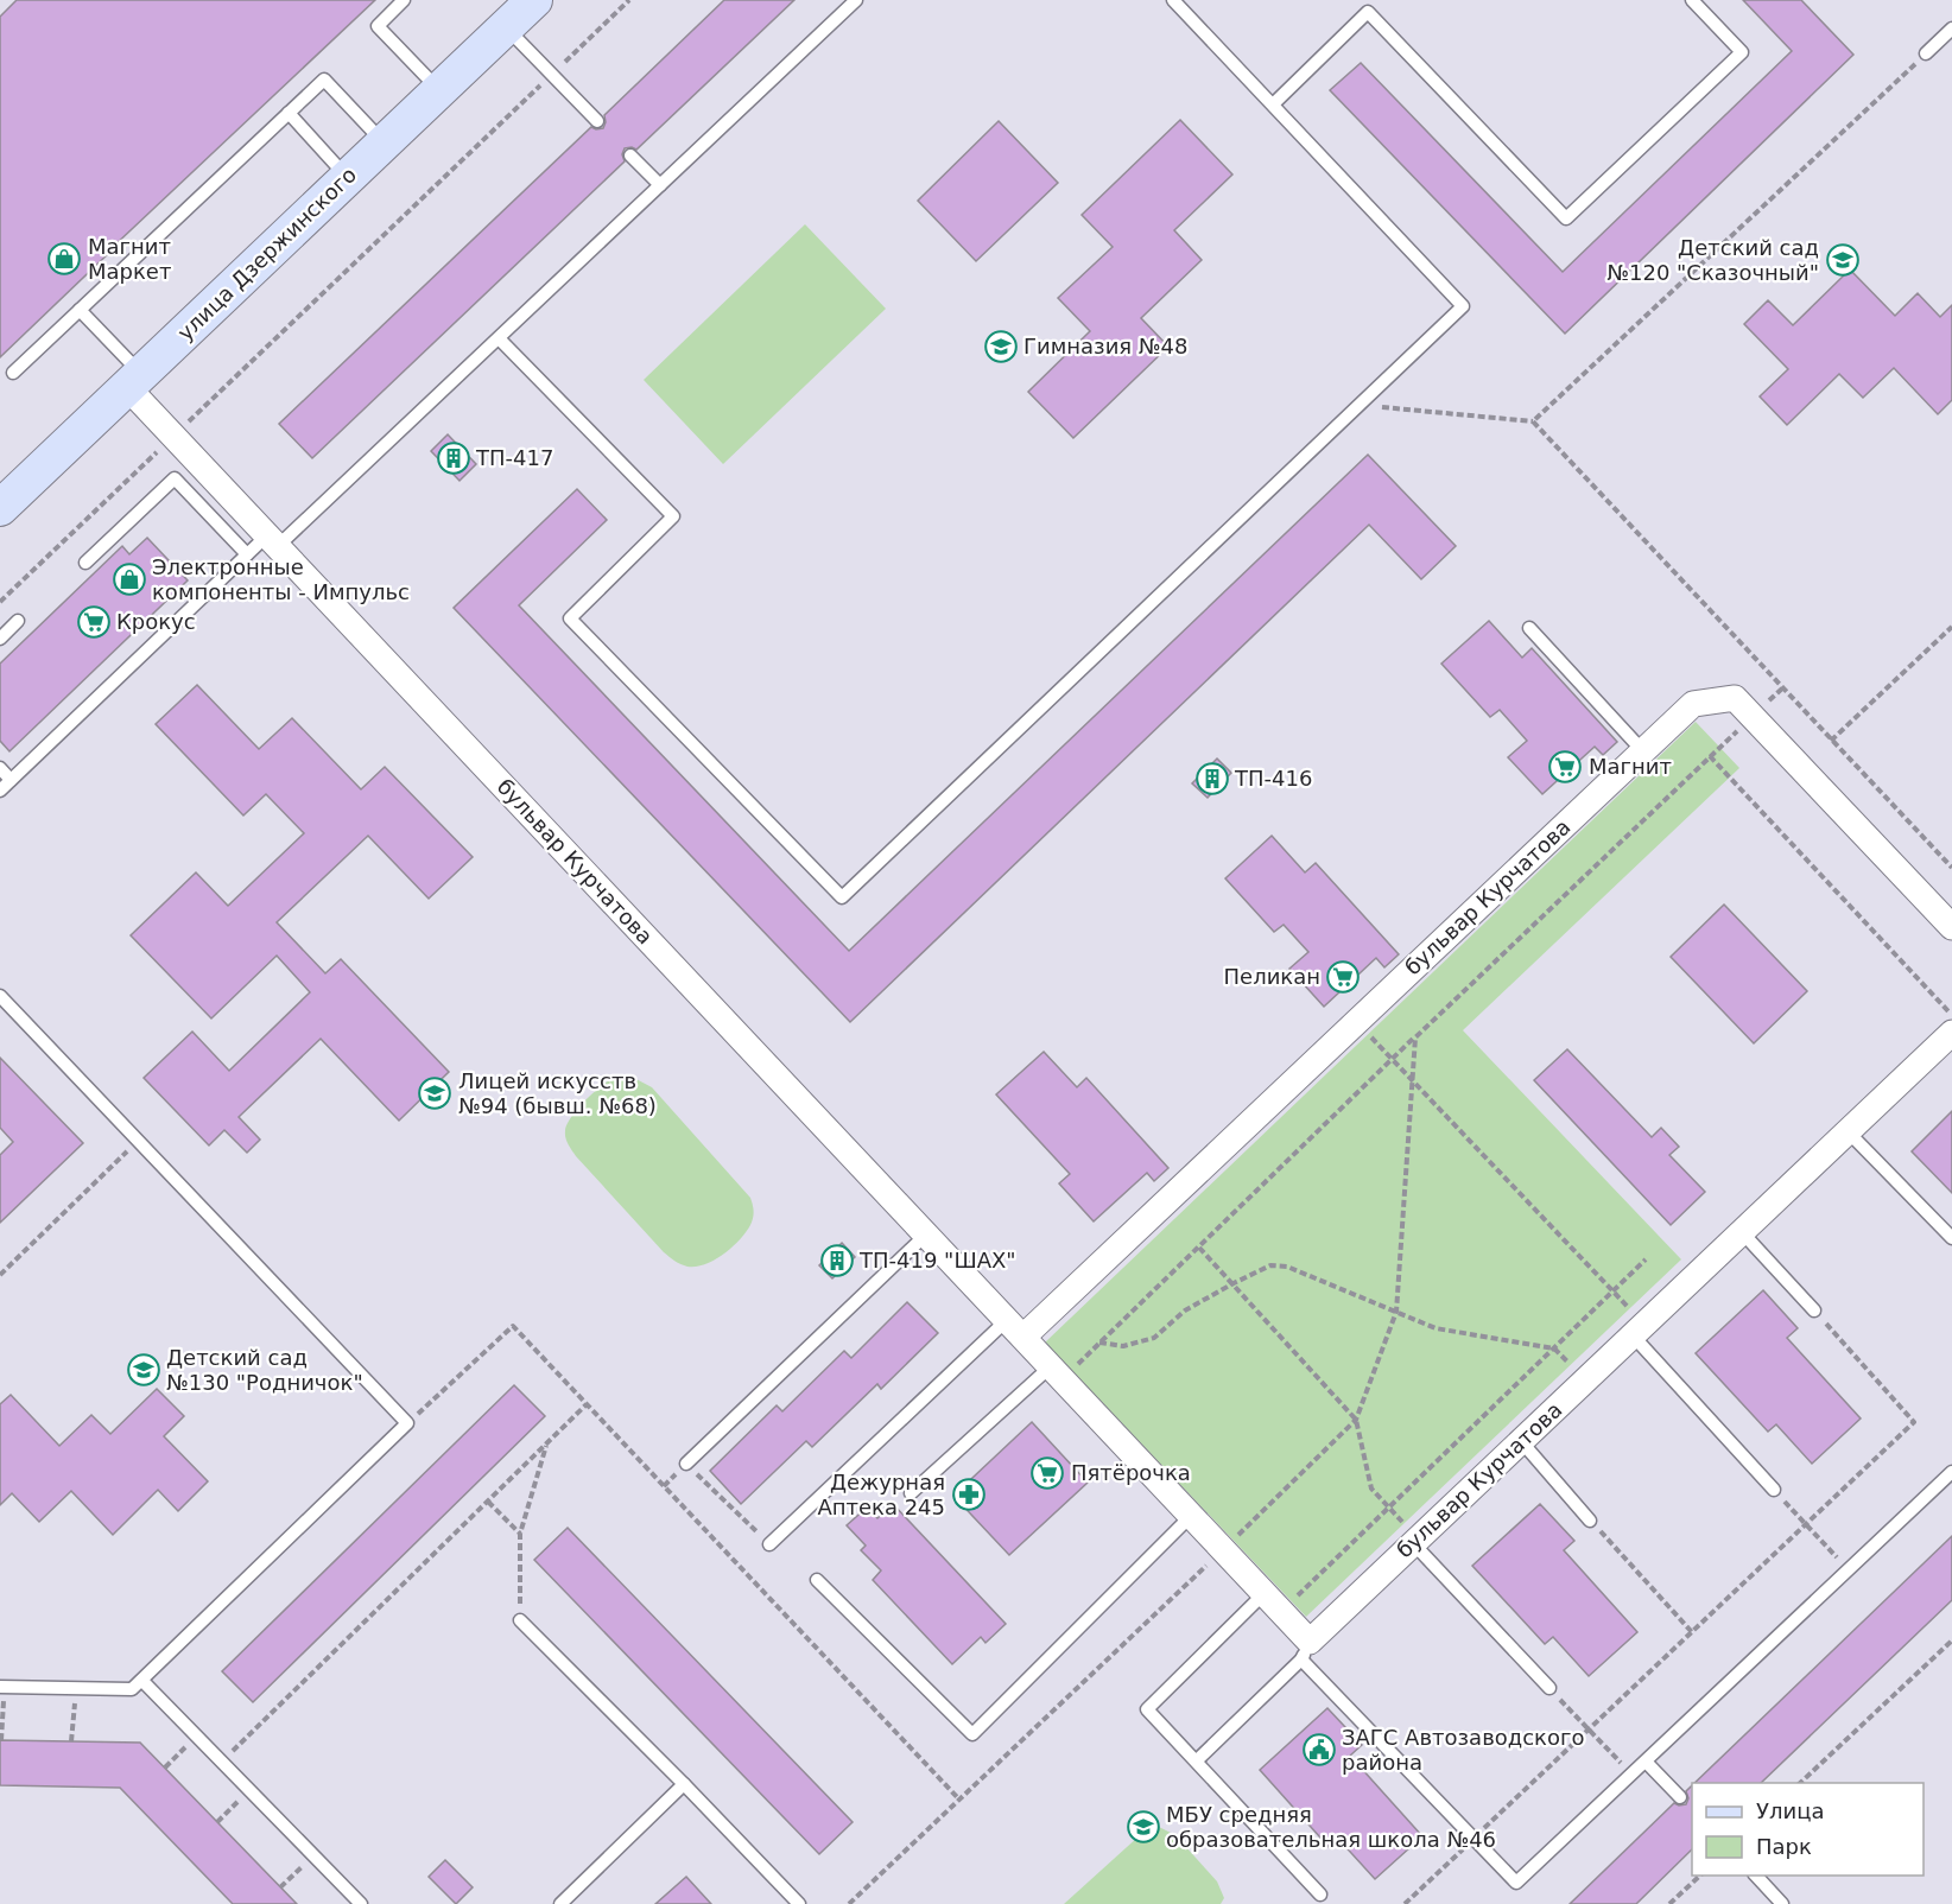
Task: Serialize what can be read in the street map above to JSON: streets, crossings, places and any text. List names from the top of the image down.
{
  "streets": {
    "main road": ["улица Дзержинского"],
    "street": ["бульвар Курчатова"]
  },
  "crossings": [
    ["улица Дзержинского", "бульвар Курчатова"]
  ],
  "places": {
    "shop": ["Магнит Маркет", "Электронные компоненты - Импульс"],
    "school or university": [
      "Детский сад №120 \"Сказочный\"",
      "Гимназия №48",
      "Лицей искусств №94 (бывш. №68)",
      "Детский сад №130 \"Родничок\"",
      "МБУ средняя образовательная школа №46"
    ],
    "building": ["ТП-417", "ТП-416", "ТП-419 \"ШАХ\""],
    "supermarket": [
      "Крокус",
      "Магнит",
      "Пеликан",
      "Пятёрочка"
    ],
    "pharmacy": ["Дежурная Аптека 245"],
    "public building": ["ЗАГС Автозаводского района"]
  },
  "legend": ["Улица", "Парк"]
}
